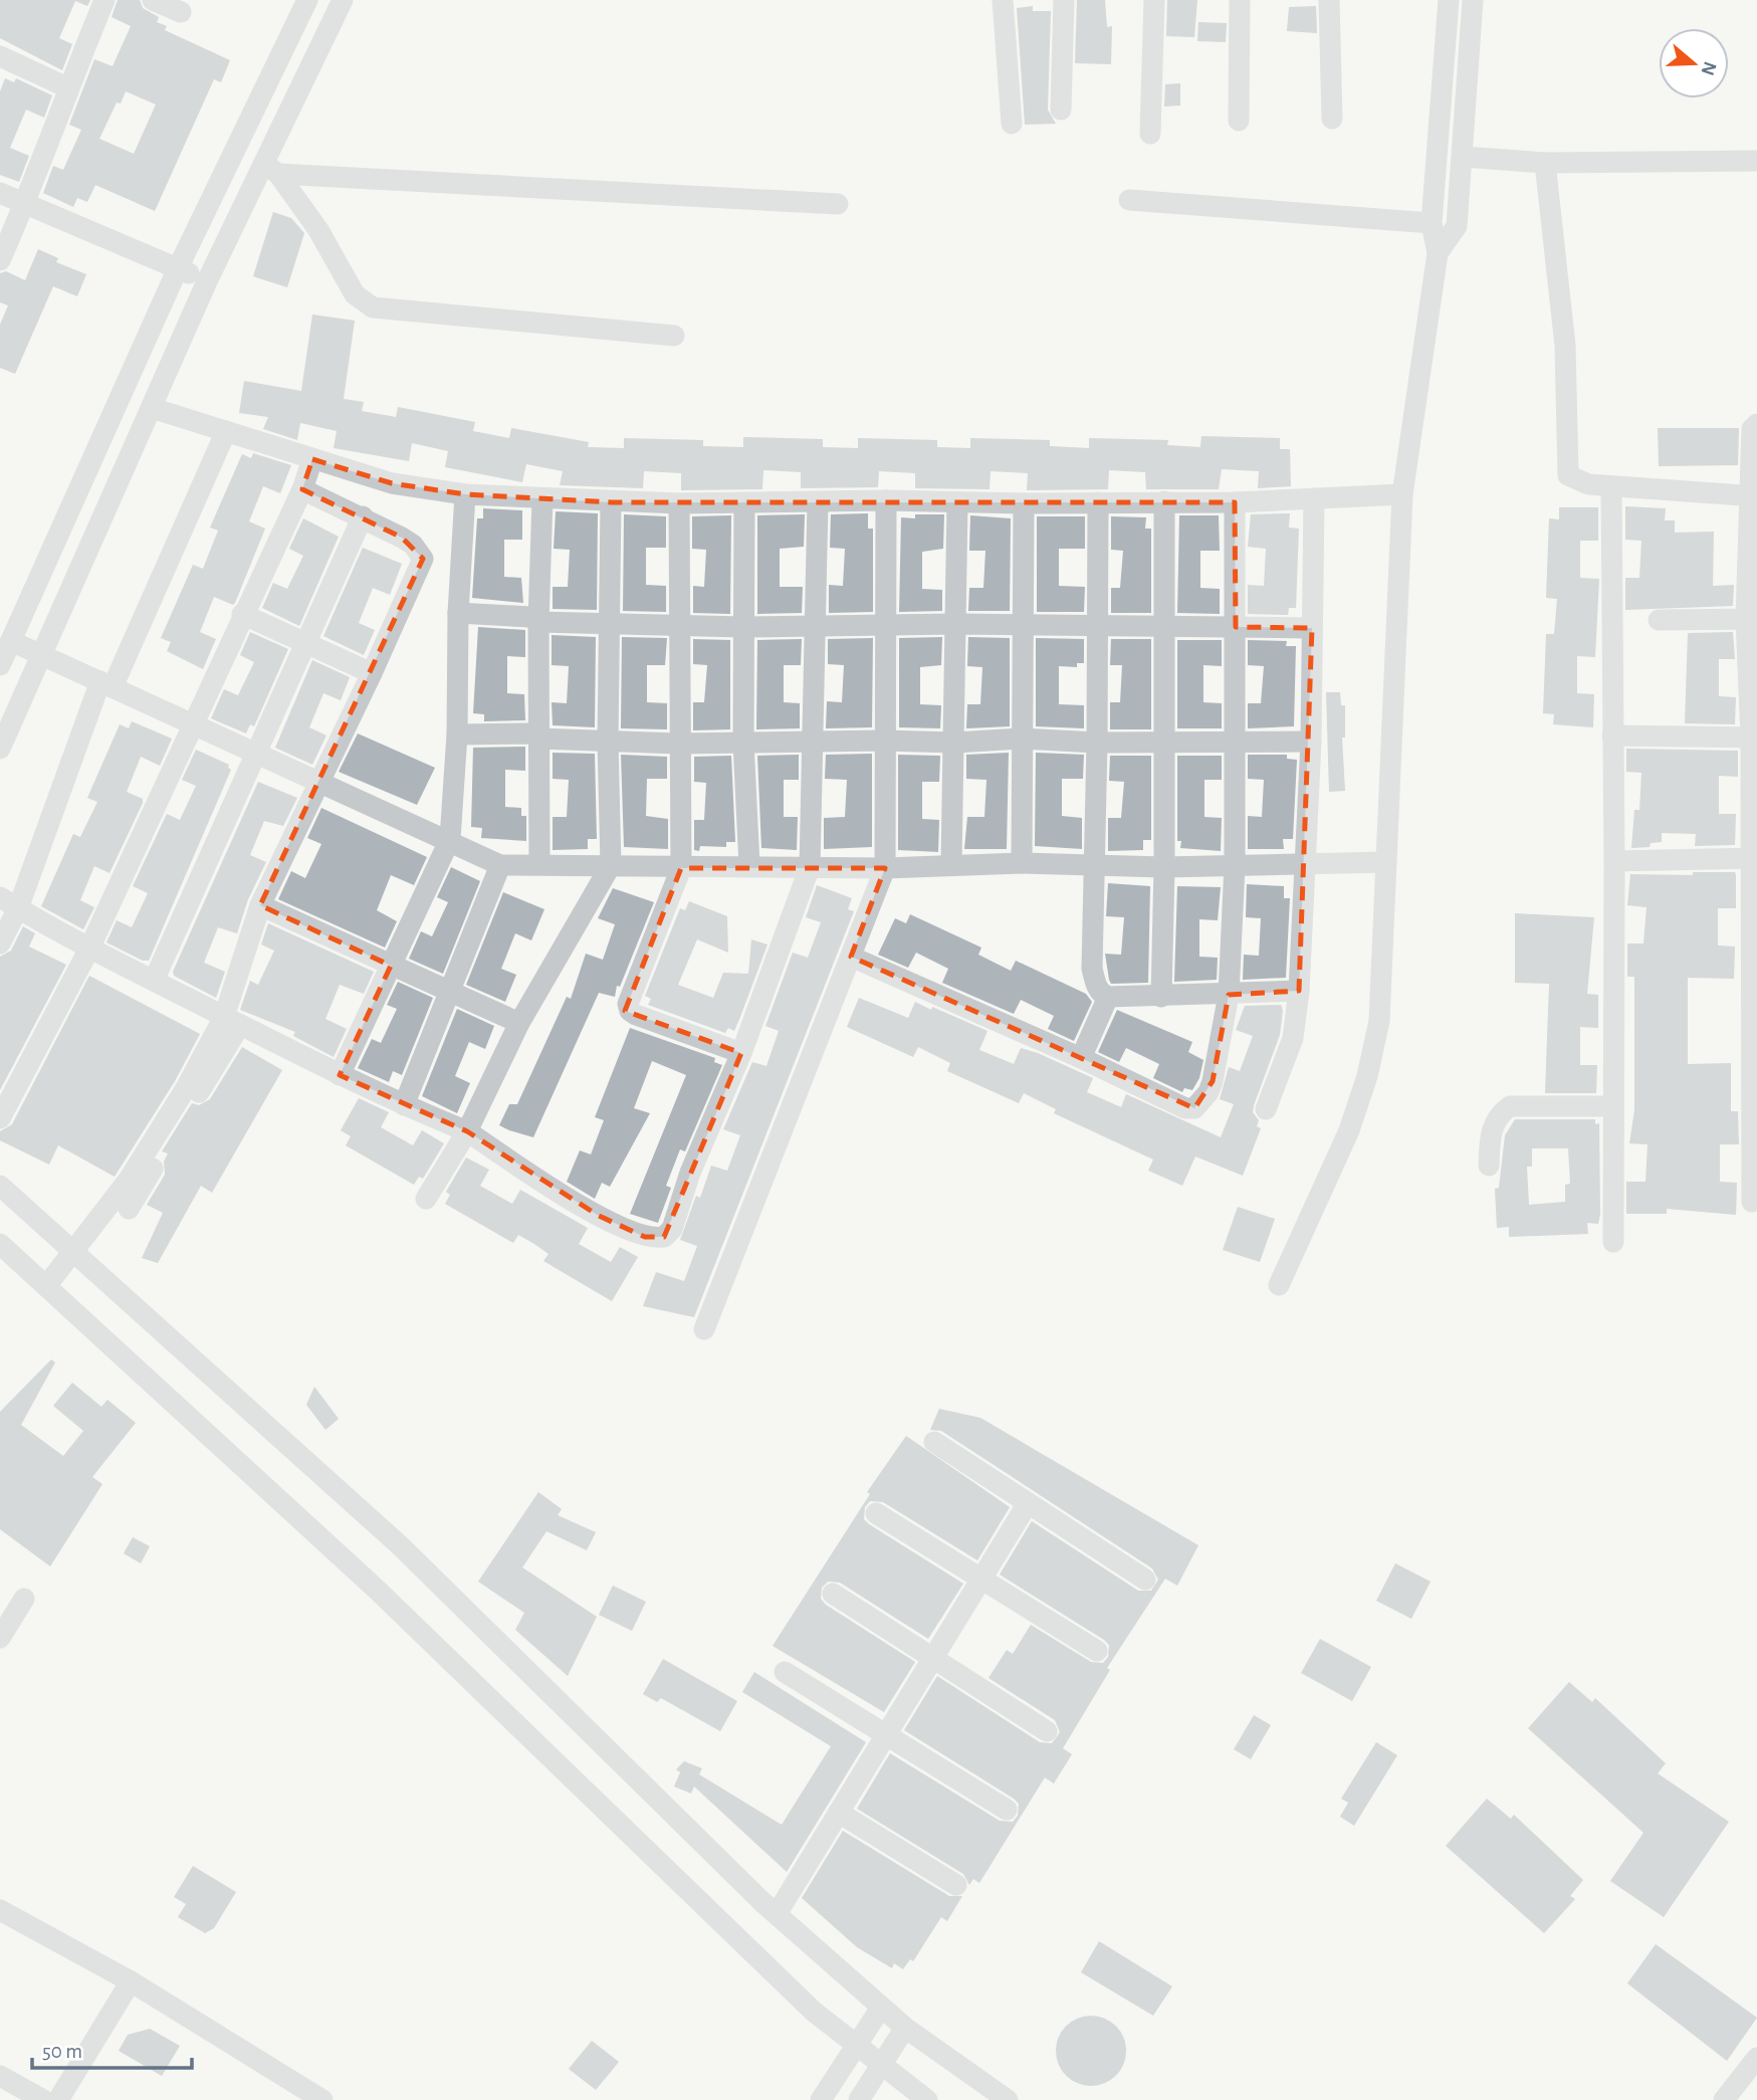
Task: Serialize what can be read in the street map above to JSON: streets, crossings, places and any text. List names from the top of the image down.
{
  "scale_bar": "50 m",
  "north": "right"
}
